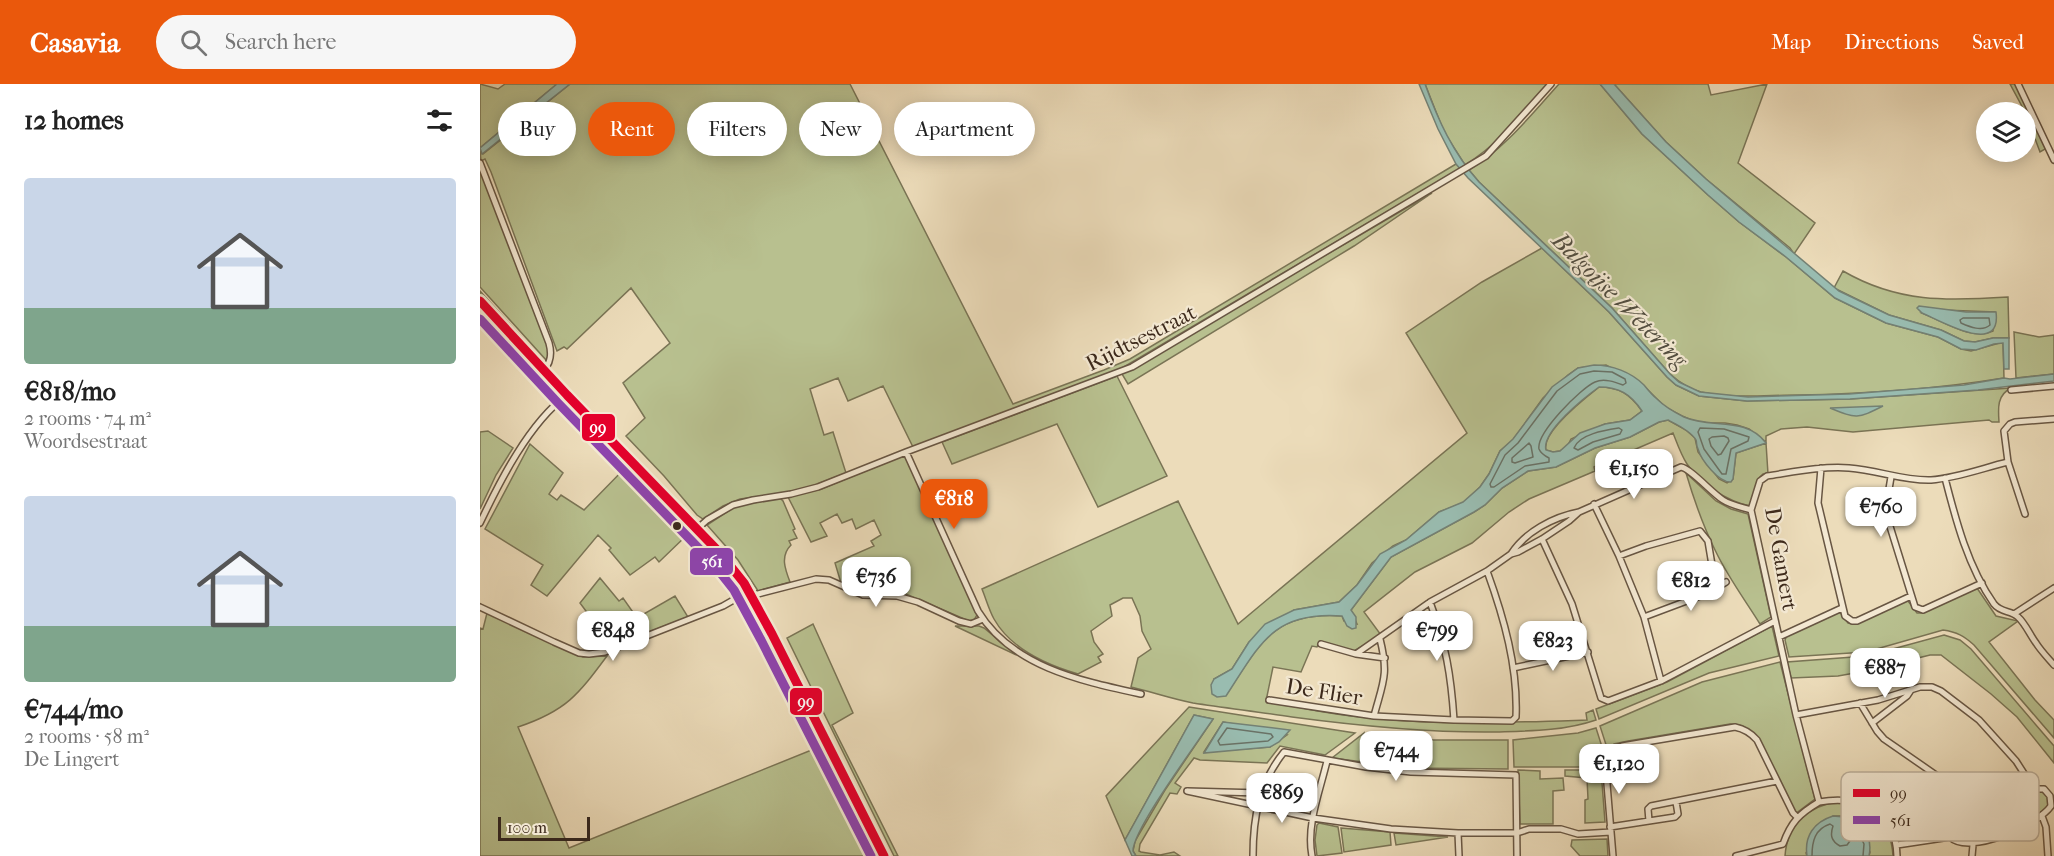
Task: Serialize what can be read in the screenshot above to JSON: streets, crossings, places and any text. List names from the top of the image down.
{
  "streets": {
    "street": ["Rijdtsestraat", "De Gamert", "De Flier"]
  },
  "crossings": [
    ["De Gamert", "De Flier"]
  ],
  "water": ["Balgoijse Wetering"],
  "lines": ["transit line 99", "transit line 561"],
  "legend": ["99", "561"],
  "scale_bar": "100 m",
  "page": {
    "header": "Casavia",
    "search": "Search here",
    "nav": ["Map", "Directions", "Saved"],
    "heading": "12 homes",
    "chip": [
      "Buy",
      "Rent",
      "Filters",
      "New",
      "Apartment"
    ],
    "list": [
      {
        "name": "€818/mo",
        "note": "2 rooms · 74 m² · Woordsestraat"
      },
      {
        "name": "€744/mo",
        "note": "2 rooms · 58 m² · De Lingert"
      }
    ],
    "price": [
      "€1,150",
      "€818",
      "€760",
      "€736",
      "€812",
      "€848",
      "€799",
      "€823",
      "€887",
      "€744",
      "€1,120",
      "€869"
    ],
    "scale": "100 m"
  }
}
